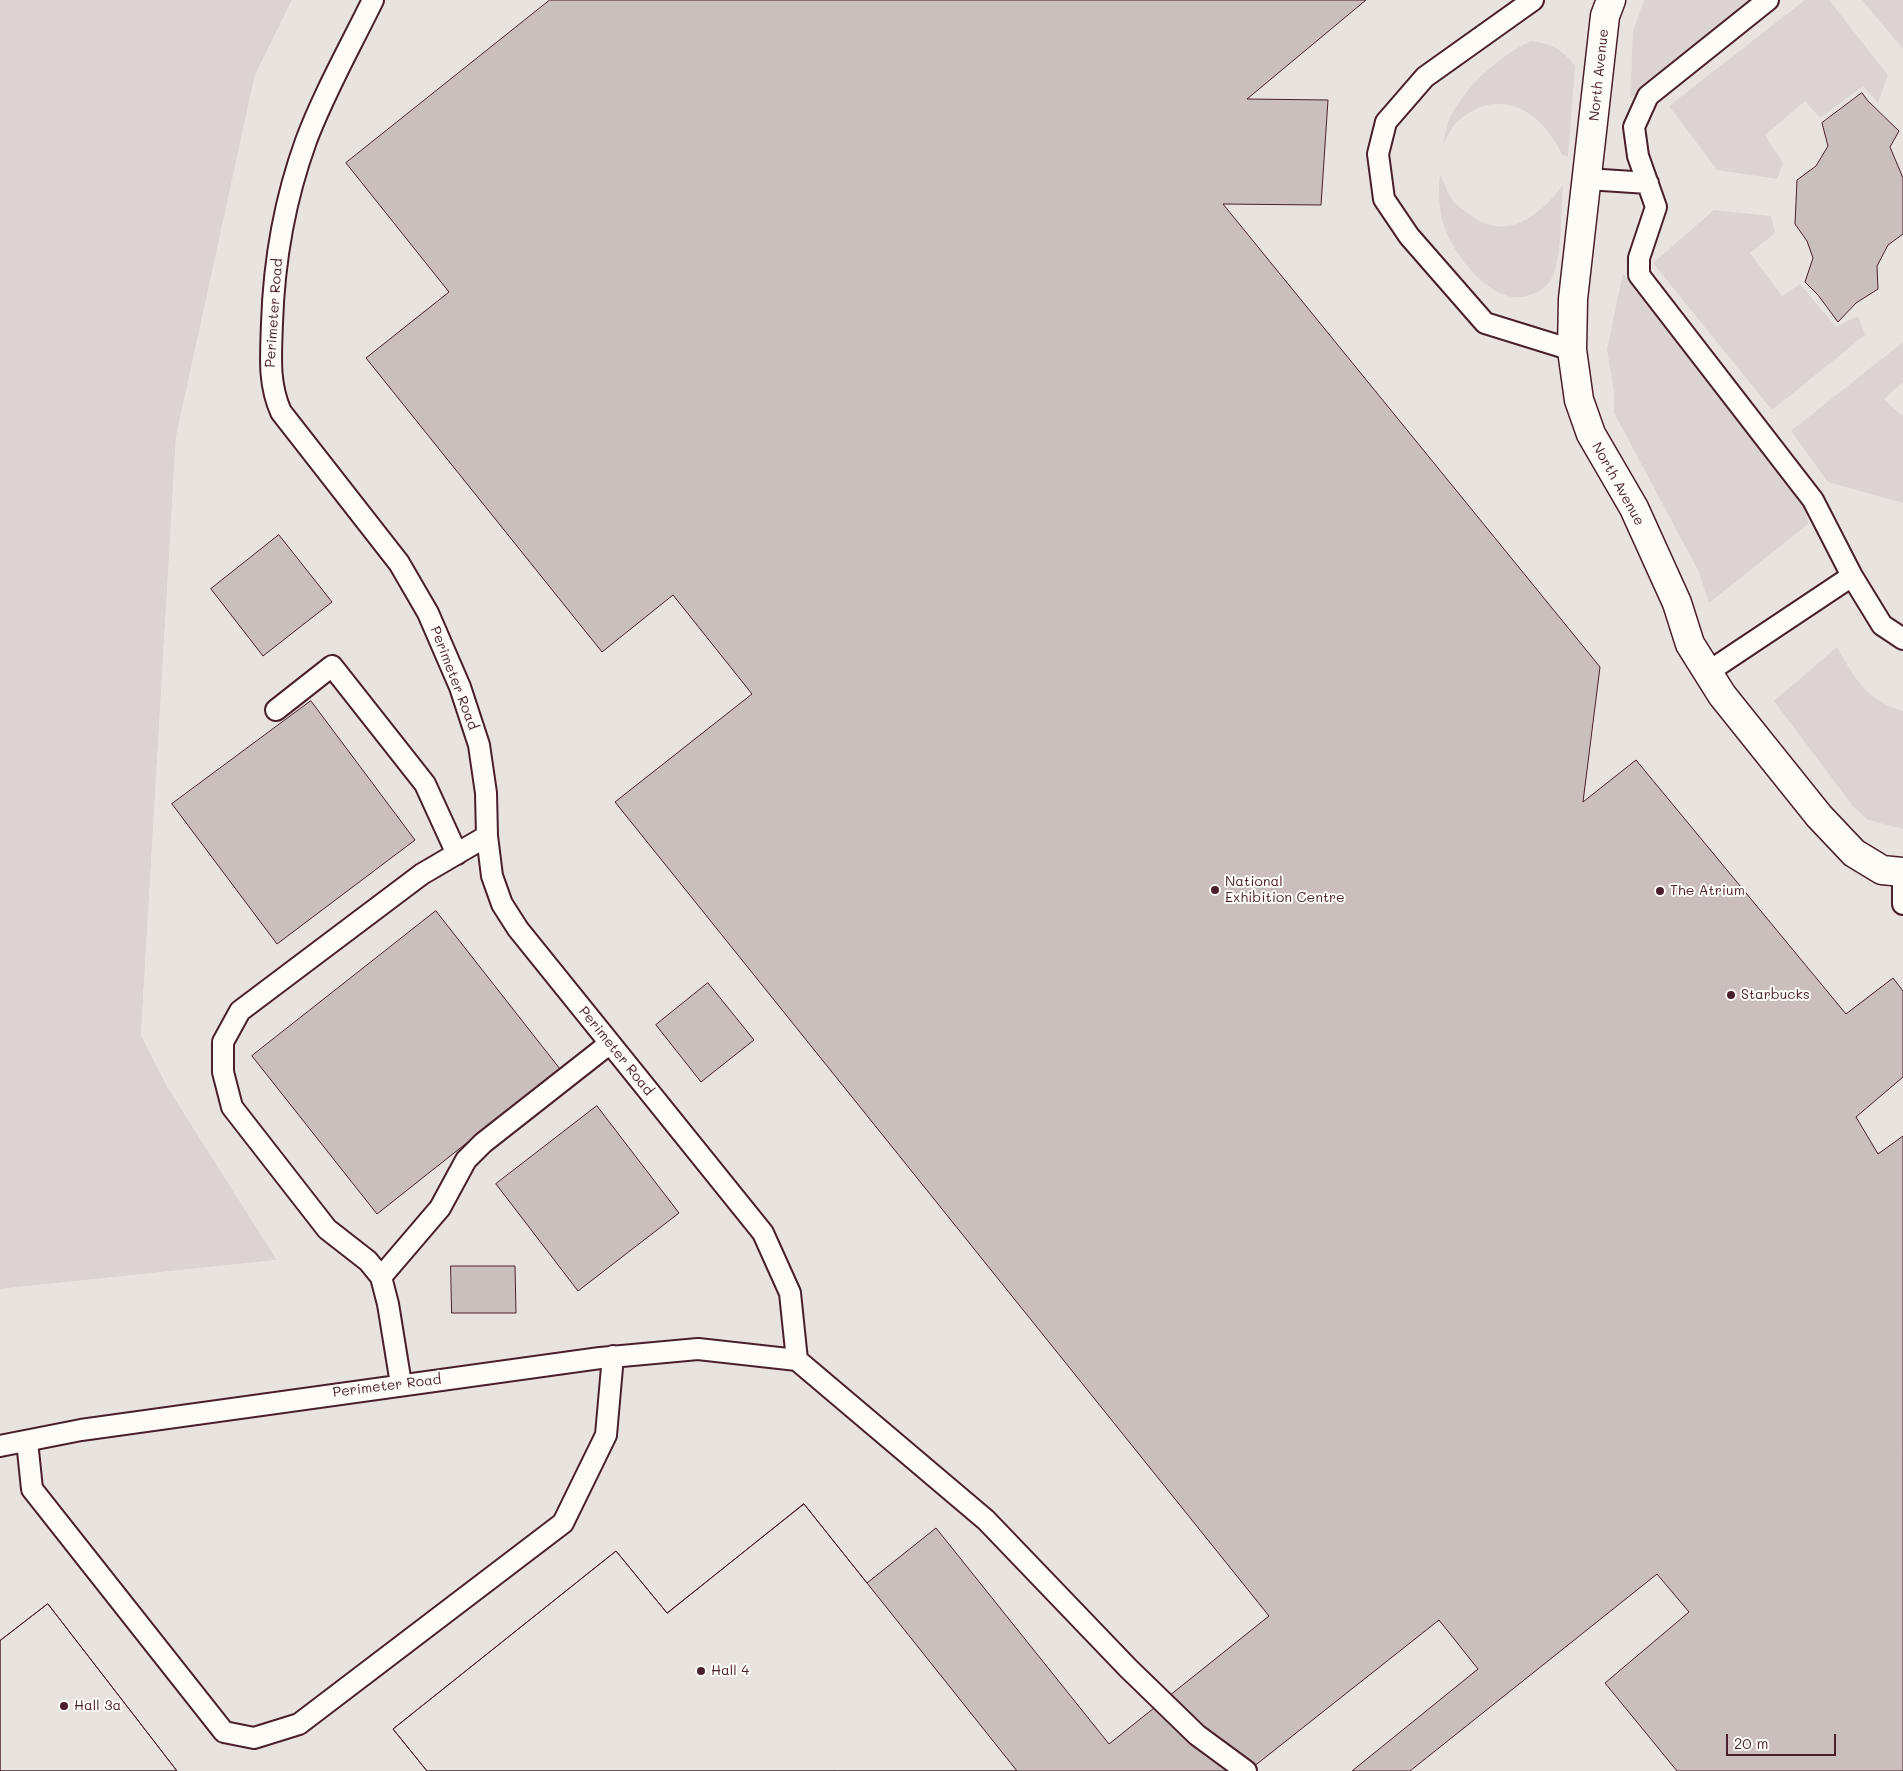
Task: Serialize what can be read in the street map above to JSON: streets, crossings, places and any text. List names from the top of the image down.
{
  "streets": {
    "street": ["North Avenue"],
    "lane": ["Perimeter Road"]
  },
  "places": [
    "National Exhibition Centre",
    "The Atrium",
    "Starbucks",
    "Hall 4",
    "Hall 3a"
  ],
  "scale_bar": "20 m"
}
